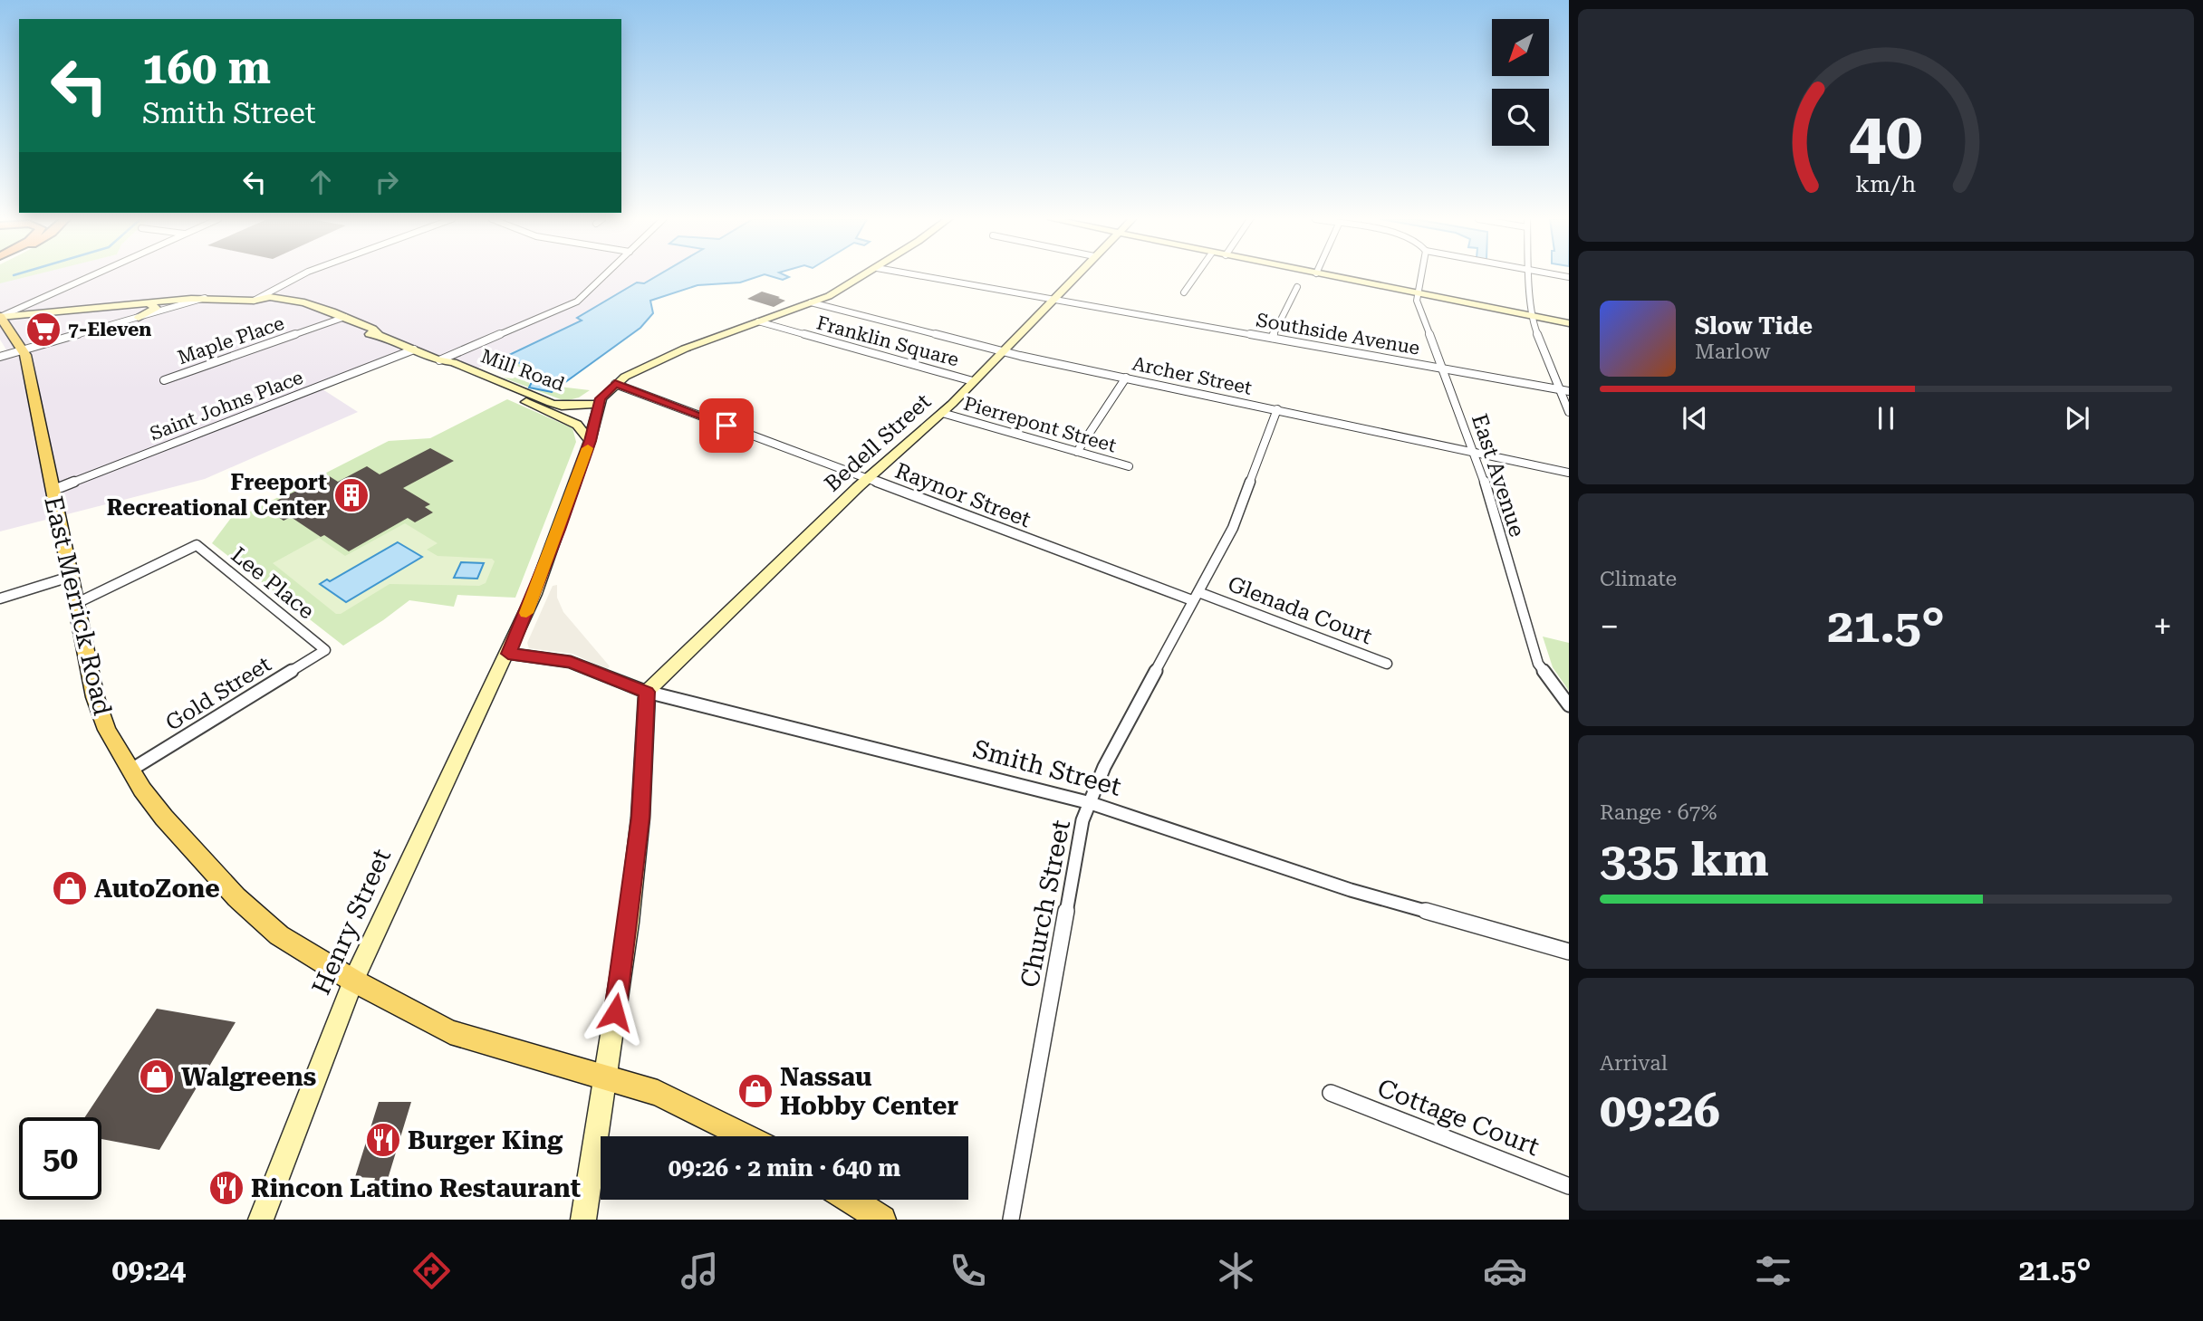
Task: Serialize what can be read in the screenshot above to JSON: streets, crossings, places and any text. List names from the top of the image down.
{
  "streets": {
    "main road": [
      "Mill Road",
      "Bedell Street",
      "East Merrick Road",
      "Smith Street",
      "Henry Street"
    ],
    "street": [
      "Southside Avenue",
      "Maple Place",
      "Franklin Square",
      "Archer Street",
      "Saint Johns Place",
      "Pierrepont Street",
      "East Avenue",
      "Raynor Street",
      "Lee Place",
      "Glenada Court",
      "Gold Street",
      "Church Street",
      "Cottage Court"
    ]
  },
  "crossings": [
    ["Southside Avenue", "Bedell Street"],
    ["Southside Avenue", "East Avenue"],
    ["Maple Place", "Mill Road"],
    ["Franklin Square", "Bedell Street"],
    ["Mill Road", "Saint Johns Place"],
    ["Mill Road", "Henry Street"],
    ["Archer Street", "Bedell Street"],
    ["Archer Street", "East Avenue"],
    ["Archer Street", "Church Street"],
    ["Saint Johns Place", "East Merrick Road"],
    ["Pierrepont Street", "Bedell Street"],
    ["Bedell Street", "Raynor Street"],
    ["Bedell Street", "Smith Street"],
    ["Raynor Street", "Glenada Court"],
    ["Raynor Street", "Church Street"],
    ["Lee Place", "East Merrick Road"],
    ["Lee Place", "Gold Street"],
    ["East Merrick Road", "Gold Street"],
    ["East Merrick Road", "Henry Street"],
    ["Glenada Court", "Church Street"],
    ["Smith Street", "Church Street"],
    ["Smith Street", "Henry Street"]
  ],
  "places": {
    "supermarket": ["7-Eleven"],
    "building": ["Freeport Recreational Center"],
    "shop": ["AutoZone", "Walgreens", "Nassau Hobby Center"],
    "restaurant": ["Burger King", "Rincon Latino Restaurant"]
  },
  "north": "bottom left",
  "page": {
    "turn": ["160 m", "Smith Street"],
    "song": ["Slow Tide", "Marlow"],
    "tile": [
      "Climate",
      ["Range · 67%", "335 km"],
      ["Arrival", "09:26"]
    ],
    "heat": ["−", "21.5°", "+"],
    "limit": "50",
    "trip": "09:26 · 2 min · 640 m",
    "tabs": ["09:24", "21.5°"],
    "gauge": ["40", "km/h"]
  }
}
